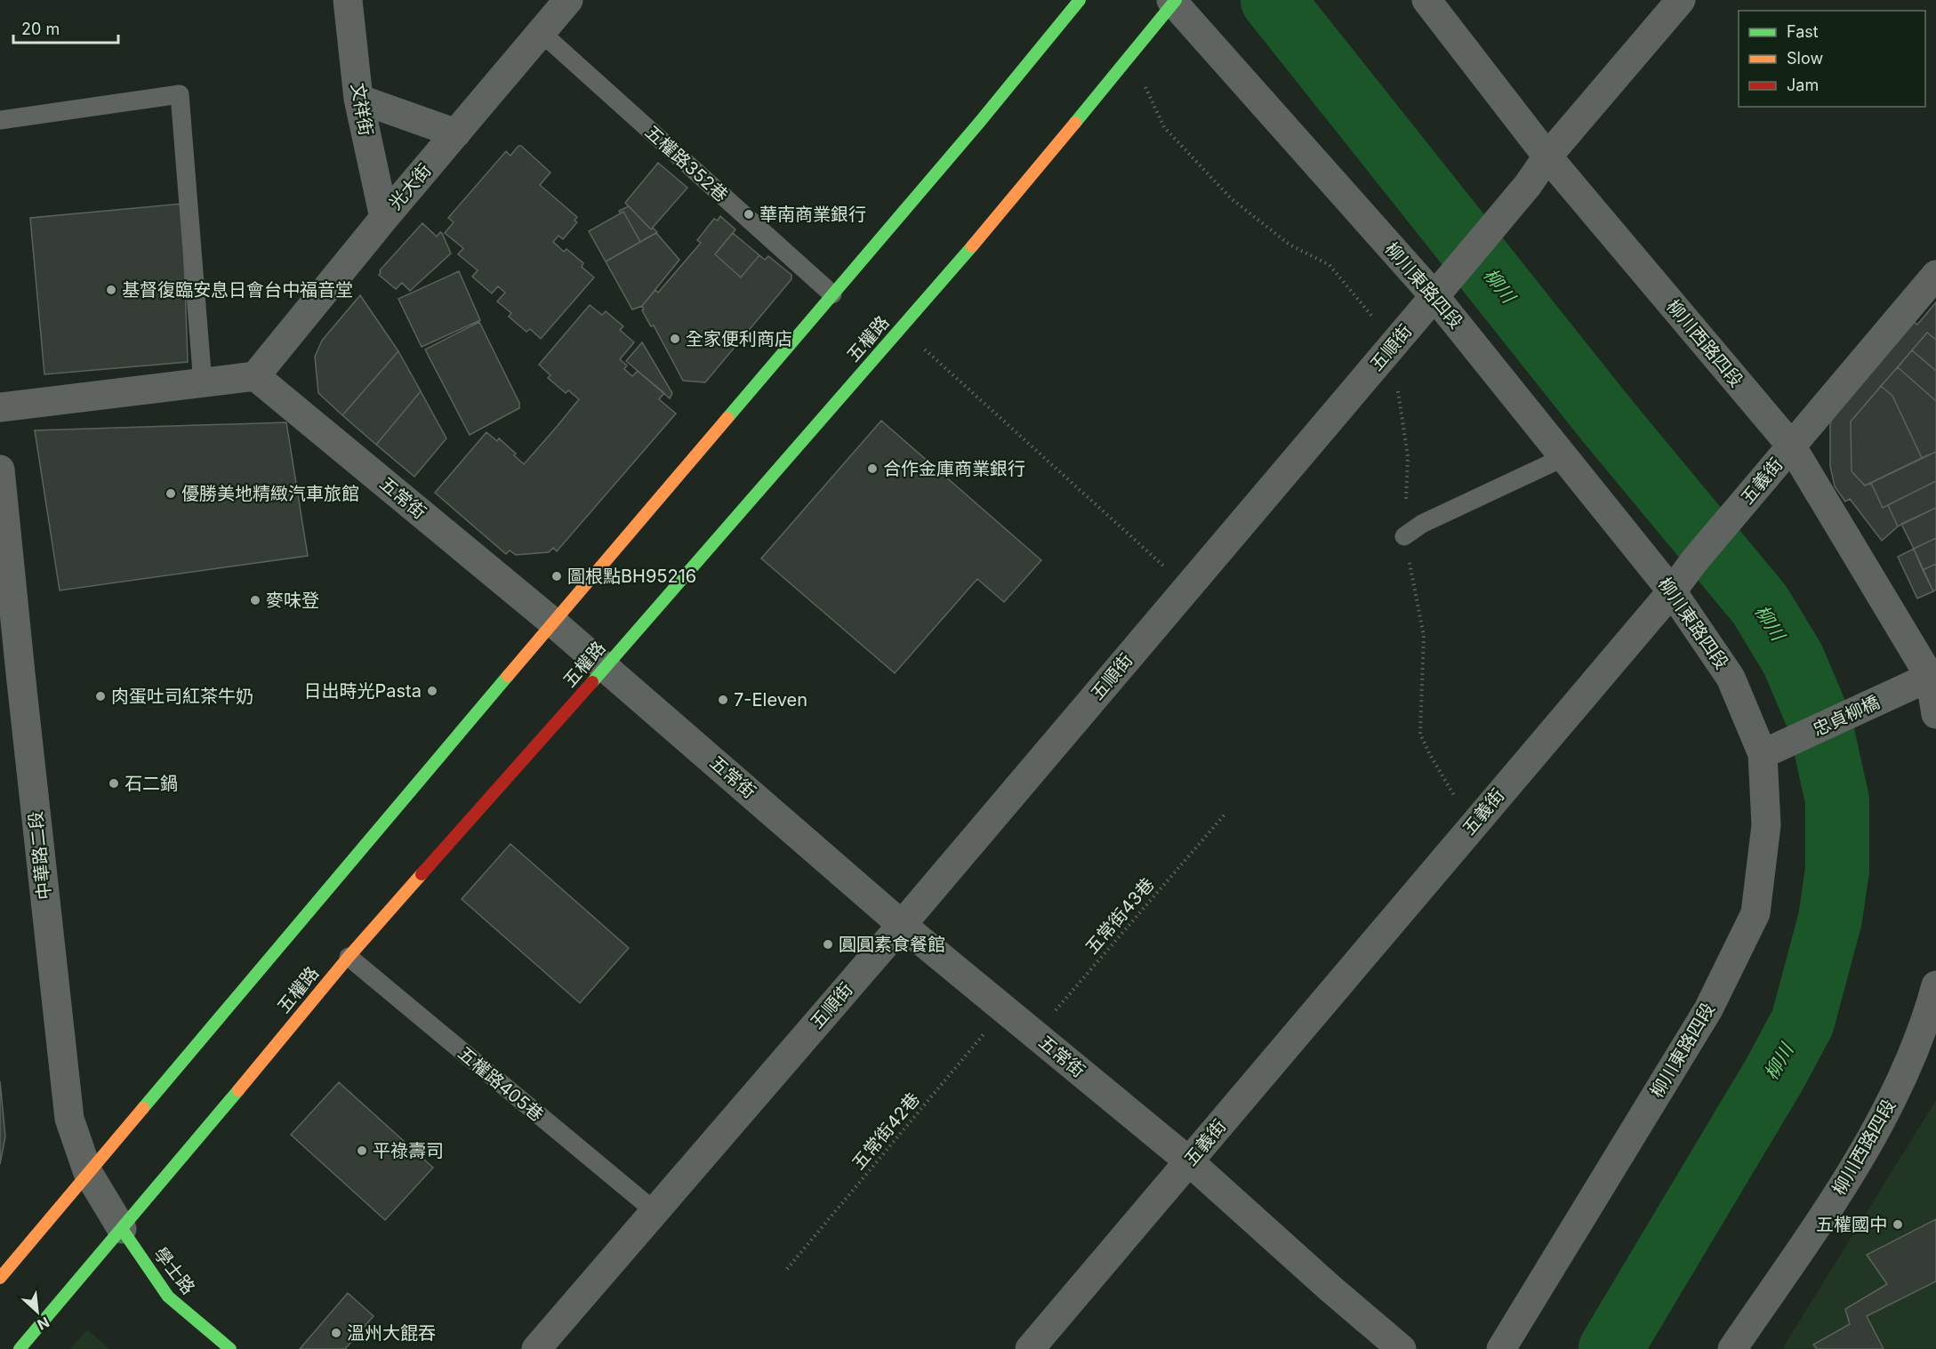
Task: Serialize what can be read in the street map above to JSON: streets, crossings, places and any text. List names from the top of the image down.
{
  "streets": {
    "main road": ["五權路", "學士路"],
    "street": [
      "文祥街",
      "光大街",
      "柳川東路四段",
      "柳川西路四段",
      "五順街",
      "五義街",
      "五常街",
      "忠貞柳橋",
      "中華路二段"
    ],
    "lane": ["五權路352巷", "五權路405巷"],
    "path": ["五常街43巷", "五常街42巷"]
  },
  "crossings": [
    ["文祥街", "光大街"],
    ["五權路352巷", "光大街"],
    ["光大街", "五常街"],
    ["柳川東路四段", "五權路"],
    ["柳川東路四段", "五順街"],
    ["柳川東路四段", "五義街"],
    ["柳川東路四段", "忠貞柳橋"],
    ["五權路", "五常街"],
    ["五權路", "中華路二段"],
    ["五權路", "五權路405巷"],
    ["五權路", "學士路"],
    ["柳川西路四段", "五順街"],
    ["柳川西路四段", "五義街"],
    ["柳川西路四段", "忠貞柳橋"],
    ["五順街", "五常街"],
    ["五順街", "五權路405巷"],
    ["五義街", "五常街"],
    ["五常街", "五常街43巷"],
    ["五常街", "五常街42巷"],
    ["中華路二段", "學士路"]
  ],
  "water": ["柳川"],
  "places": [
    "華南商業銀行",
    "基督復臨安息日會台中福音堂",
    "全家便利商店",
    "合作金庫商業銀行",
    "優勝美地精緻汽車旅館",
    "圖根點BH95216",
    "麥味登",
    "日出時光Pasta",
    "肉蛋吐司紅茶牛奶",
    "7-Eleven",
    "石二鍋",
    "圓圓素食餐館",
    "平祿壽司",
    "五權國中",
    "溫州大餛吞"
  ],
  "legend": ["Fast", "Slow", "Jam"],
  "scale_bar": "20 m",
  "north": "bottom right"
}
